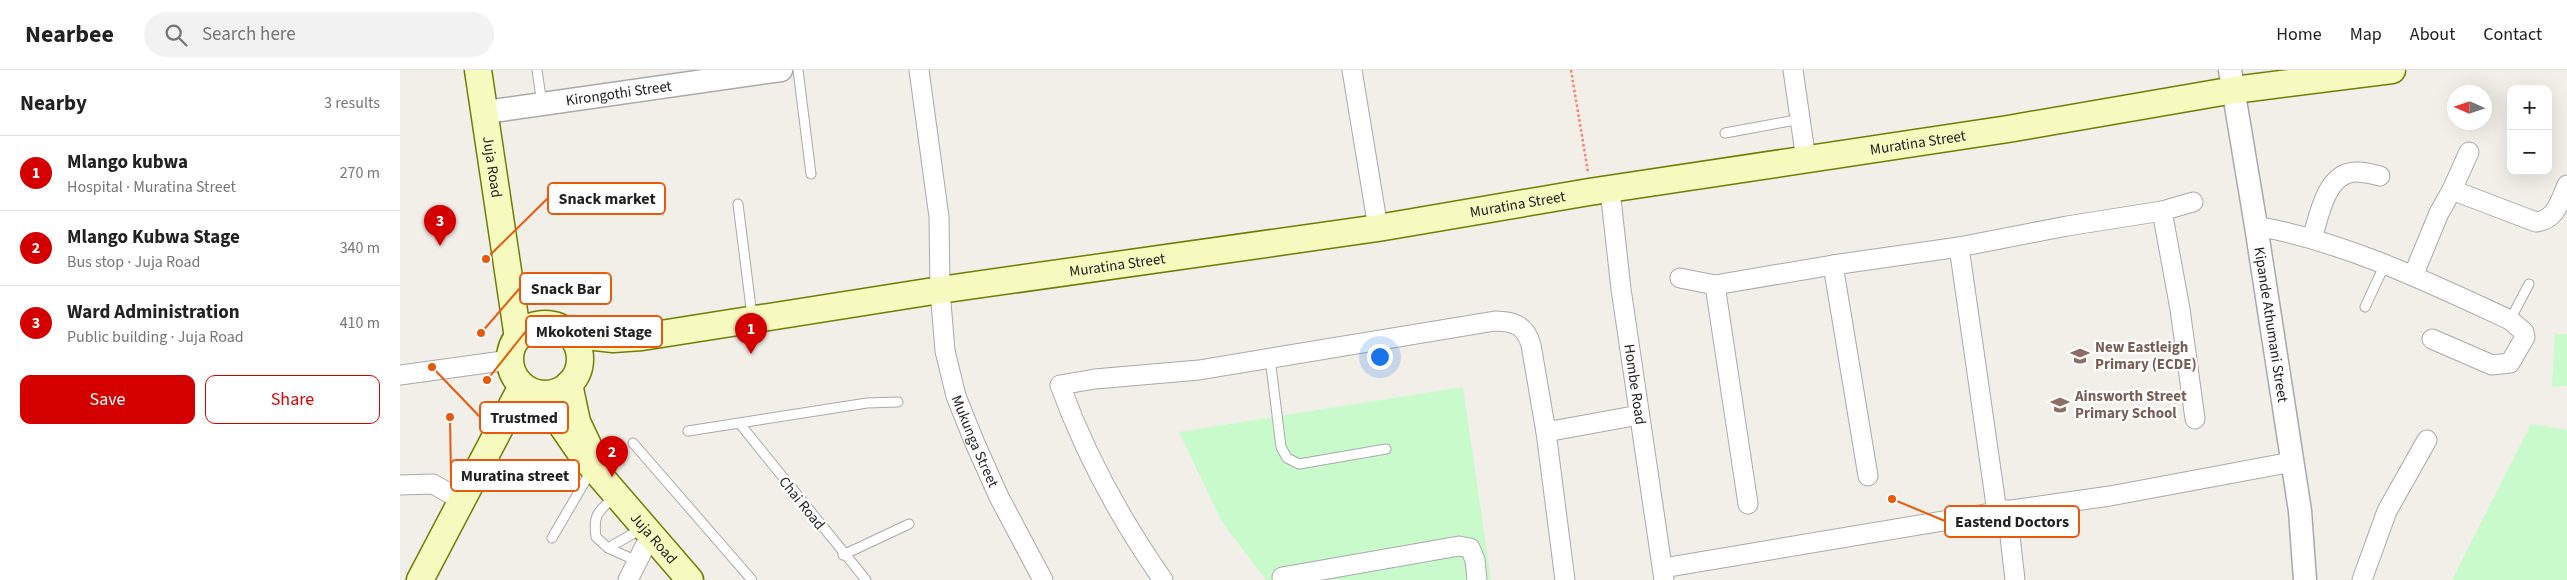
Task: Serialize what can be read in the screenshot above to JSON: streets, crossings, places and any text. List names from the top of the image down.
{
  "streets": {
    "main road": ["Muratina Street", "Juja Road"],
    "street": [
      "Kirongothi Street",
      "Kipande Athumani Street",
      "Hombe Road",
      "Mukunga Street"
    ],
    "lane": ["Chai Road"]
  },
  "crossings": [
    ["Kirongothi Street", "Juja Road"],
    ["Muratina Street", "Juja Road"],
    ["Muratina Street", "Kipande Athumani Street"],
    ["Muratina Street", "Hombe Road"],
    ["Muratina Street", "Mukunga Street"]
  ],
  "places": {
    "other": [
      "Snack market",
      "Snack Bar",
      "Trustmed",
      "Mkokoteni Stage",
      "Muratina street",
      "Eastend Doctors"
    ],
    "school or university": ["New Eastleigh Primary (ECDE)", "Ainsworth Street Primary School"]
  },
  "north": "left",
  "page": {
    "header": "Nearbee",
    "search": "Search here",
    "nav": [
      "Home",
      "Map",
      "About",
      "Contact"
    ],
    "heading": ["Nearby", "3 results"],
    "map_buttons": ["+", "−"],
    "list": [
      {
        "mark": "1",
        "name": "Mlango kubwa",
        "note": "Hospital · Muratina Street",
        "value": "270 m"
      },
      {
        "mark": "2",
        "name": "Mlango Kubwa Stage",
        "note": "Bus stop · Juja Road",
        "value": "340 m"
      },
      {
        "mark": "3",
        "name": "Ward Administration",
        "note": "Public building · Juja Road",
        "value": "410 m"
      }
    ],
    "pins": ["3", "1", "2"],
    "buttons": ["Save", "Share"]
  }
}
